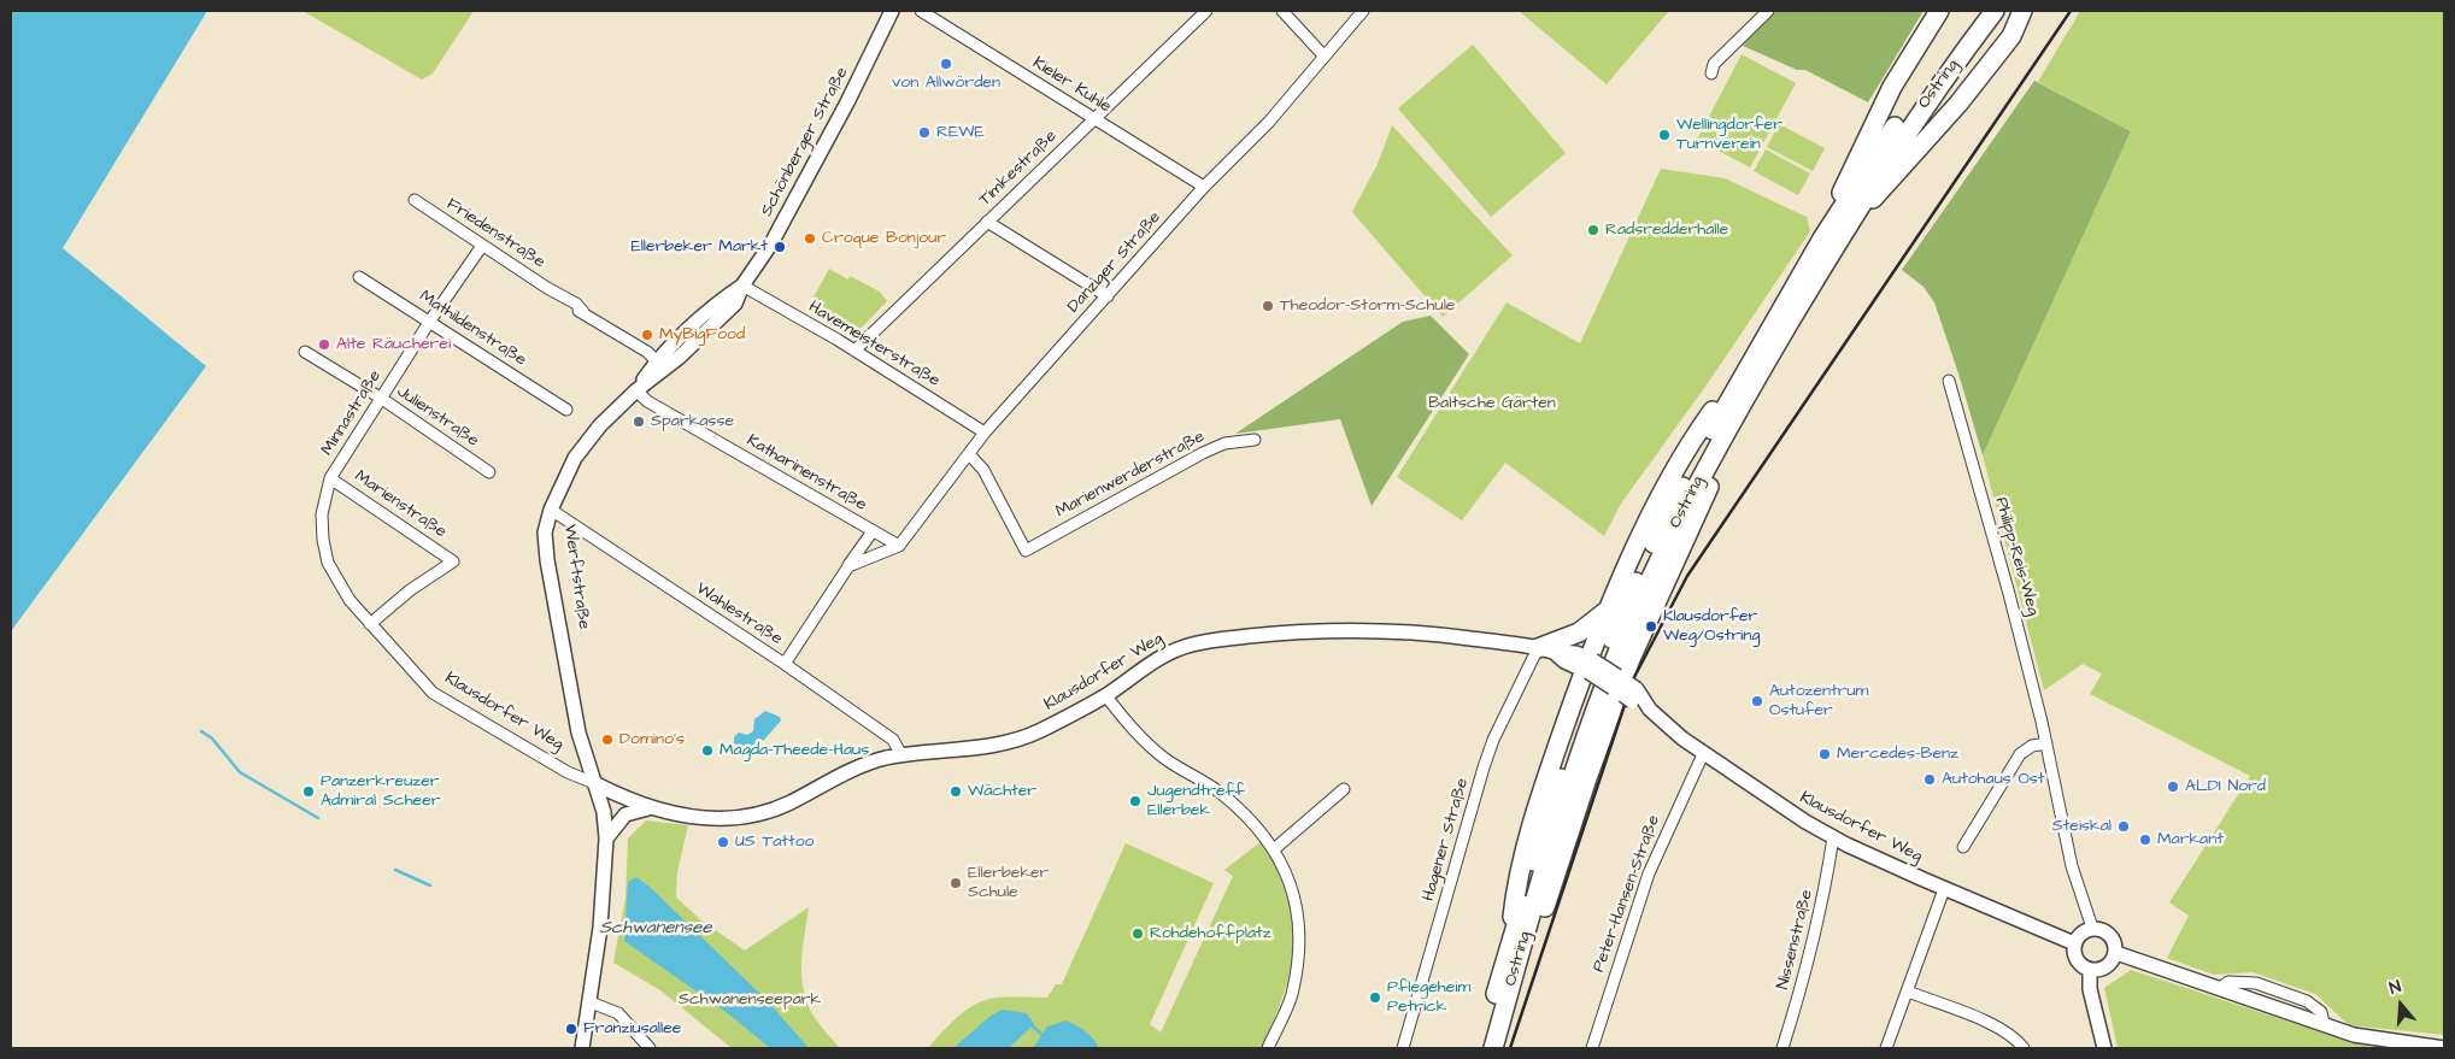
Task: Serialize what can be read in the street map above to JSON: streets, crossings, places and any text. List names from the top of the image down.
{
  "streets": {
    "highway": ["Ostring"],
    "street": [
      "Kieler Kuhle",
      "Schönberger Straße",
      "Timkestraße",
      "Friedenstraße",
      "Danziger Straße",
      "Mathildenstraße",
      "Havemeisterstraße",
      "Minnastraße",
      "Julienstraße",
      "Katharinenstraße",
      "Marienwerderstraße",
      "Marienstraße",
      "Philipp-Reis-Weg",
      "Werftstraße",
      "Wahlestraße",
      "Klausdorfer Weg",
      "Hagener Straße",
      "Peter-Hansen-Straße",
      "Nissenstraße"
    ]
  },
  "crossings": [
    ["Kieler Kuhle", "Timkestraße"],
    ["Kieler Kuhle", "Danziger Straße"],
    ["Schönberger Straße", "Friedenstraße"],
    ["Schönberger Straße", "Havemeisterstraße"],
    ["Schönberger Straße", "Katharinenstraße"],
    ["Schönberger Straße", "Werftstraße"],
    ["Schönberger Straße", "Wahlestraße"],
    ["Timkestraße", "Havemeisterstraße"],
    ["Friedenstraße", "Minnastraße"],
    ["Danziger Straße", "Havemeisterstraße"],
    ["Danziger Straße", "Katharinenstraße"],
    ["Danziger Straße", "Marienwerderstraße"],
    ["Mathildenstraße", "Minnastraße"],
    ["Minnastraße", "Julienstraße"],
    ["Minnastraße", "Marienstraße"],
    ["Minnastraße", "Klausdorfer Weg"],
    ["Marienstraße", "Klausdorfer Weg"],
    ["Philipp-Reis-Weg", "Klausdorfer Weg"],
    ["Werftstraße", "Wahlestraße"],
    ["Werftstraße", "Klausdorfer Weg"],
    ["Wahlestraße", "Klausdorfer Weg"],
    ["Klausdorfer Weg", "Hagener Straße"],
    ["Klausdorfer Weg", "Peter-Hansen-Straße"],
    ["Klausdorfer Weg", "Nissenstraße"]
  ],
  "water": ["Schwanensee"],
  "parks": ["Baltsche Gärten", "Schwanenseepark"],
  "places": [
    "von Allwörden",
    "REWE",
    "Wellingdorfer Turnverein",
    "Radsredderhalle",
    "Croque Bonjour",
    "Ellerbeker Markt",
    "Theodor-Storm-Schule",
    "MyBigFood",
    "Alte Räucherei",
    "Sparkasse",
    "Klausdorfer Weg/Ostring",
    "Autozentrum Ostufer",
    "Domino's",
    "Magda-Theede-Haus",
    "Mercedes-Benz",
    "Autohaus Ost",
    "ALDI Nord",
    "Panzerkreuzer Admiral Scheer",
    "Wächter",
    "Jugendtreff Ellerbek",
    "Steiskal",
    "Markant",
    "US Tattoo",
    "Ellerbeker Schule",
    "Rohdehoffplatz",
    "Pflegeheim Petrick",
    "Franziusallee"
  ],
  "north": "top"
}
